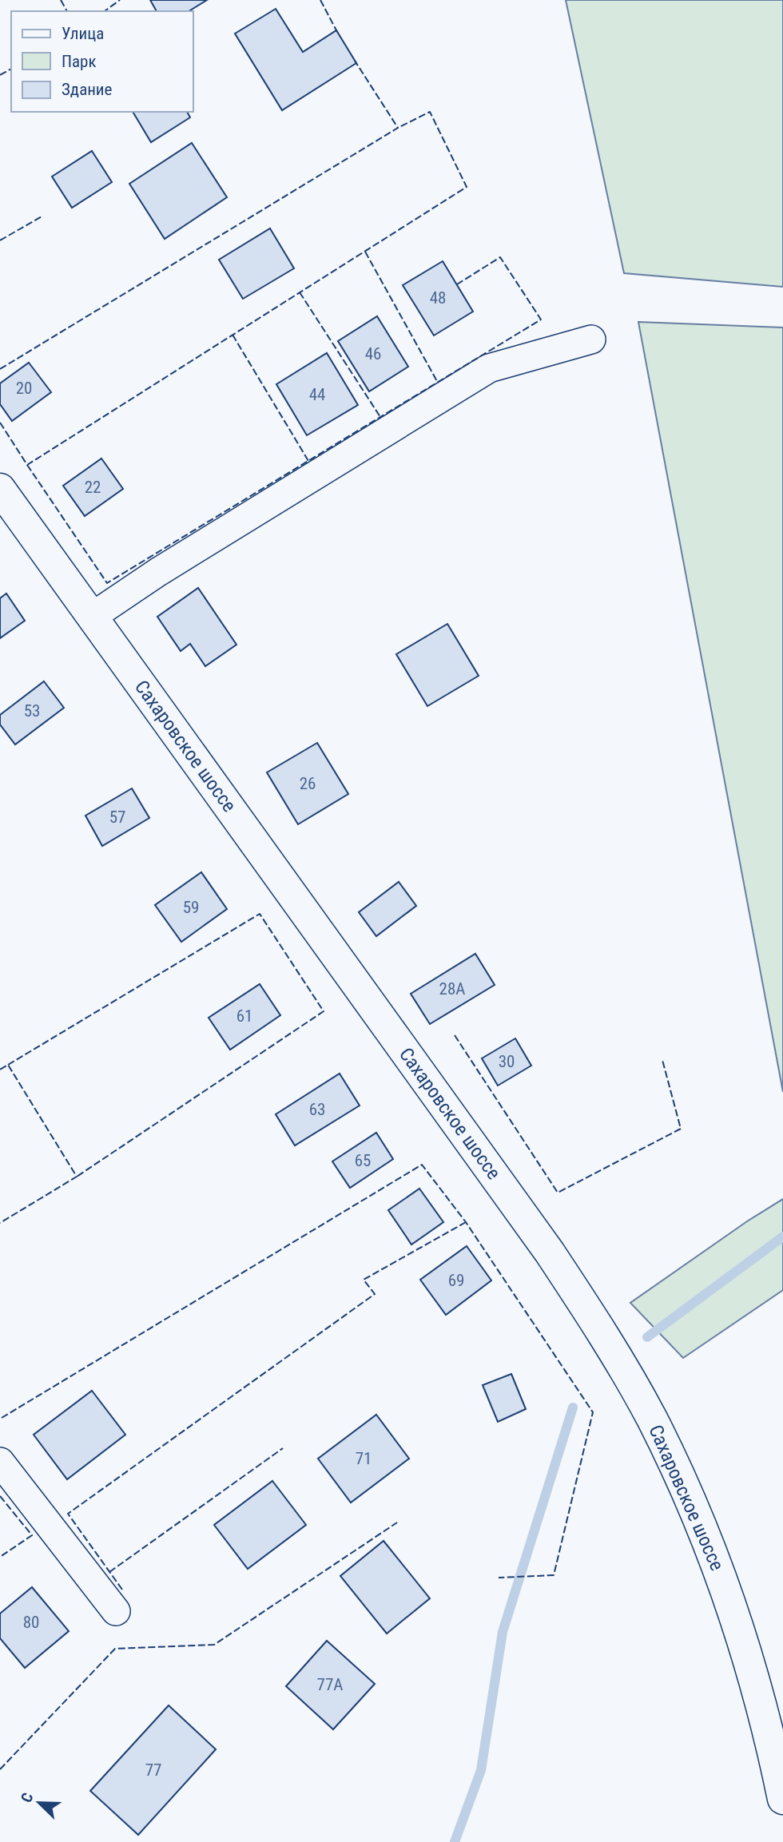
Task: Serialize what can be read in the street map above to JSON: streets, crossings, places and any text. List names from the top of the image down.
{
  "streets": {
    "main road": ["Сахаровское шоссе"]
  },
  "house_numbers": [
    "48",
    "46",
    "20",
    "44",
    "22",
    "53",
    "26",
    "57",
    "59",
    "28А",
    "61",
    "30",
    "63",
    "65",
    "69",
    "71",
    "80",
    "77А",
    "77"
  ],
  "legend": ["Улица", "Парк", "Здание"],
  "north": "top left"
}
